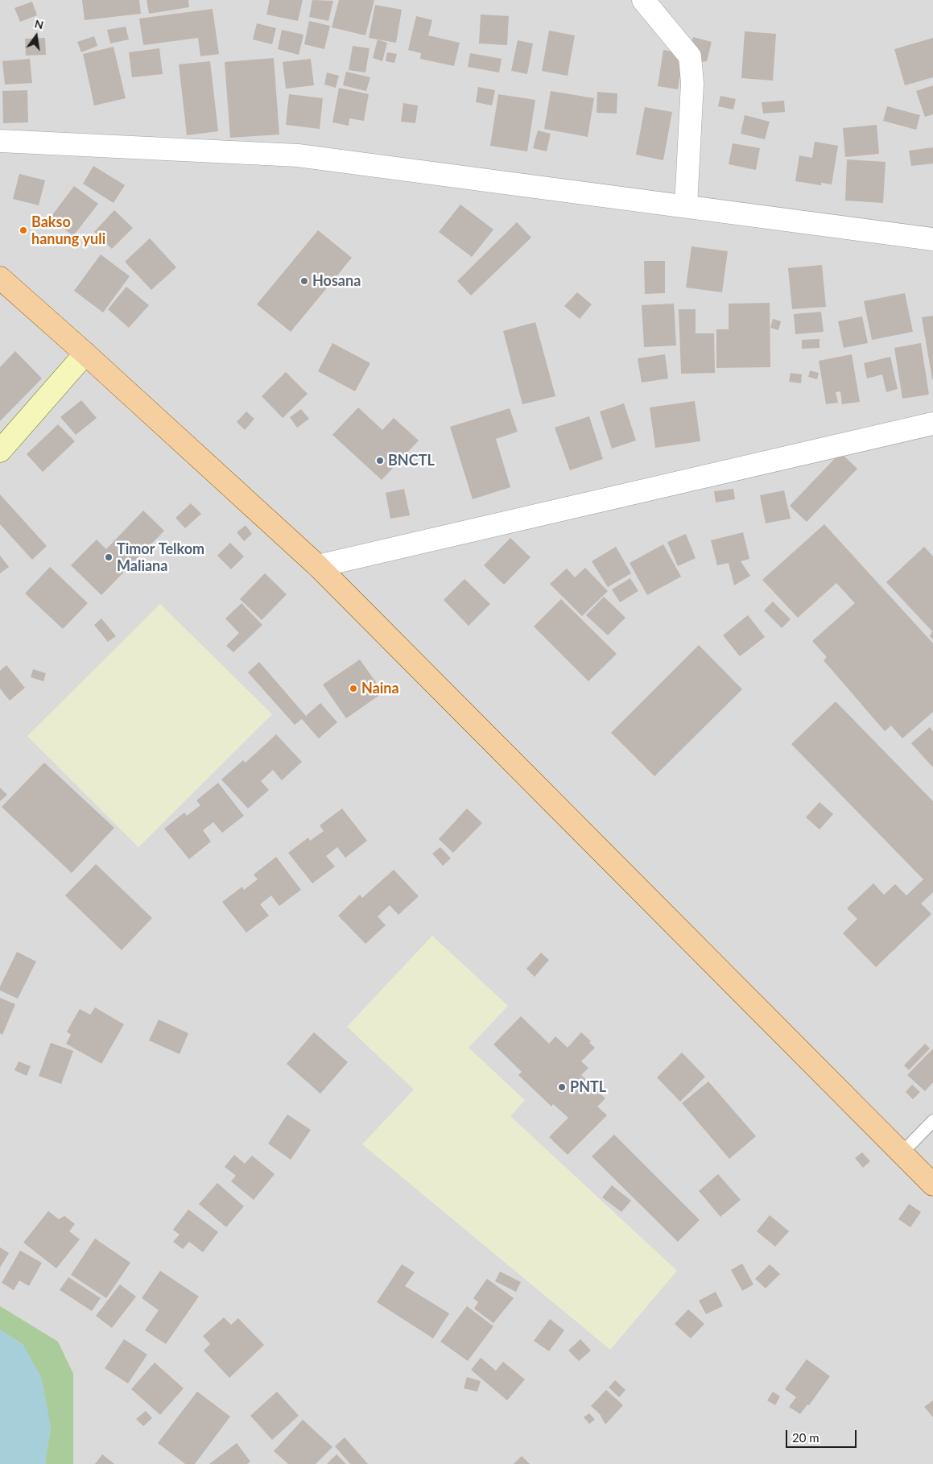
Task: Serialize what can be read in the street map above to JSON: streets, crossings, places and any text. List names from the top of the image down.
{
  "places": [
    "Bakso hanung yuli",
    "Hosana",
    "BNCTL",
    "Timor Telkom Maliana",
    "Naina",
    "PNTL"
  ],
  "scale_bar": "20 m",
  "north": "top"
}
